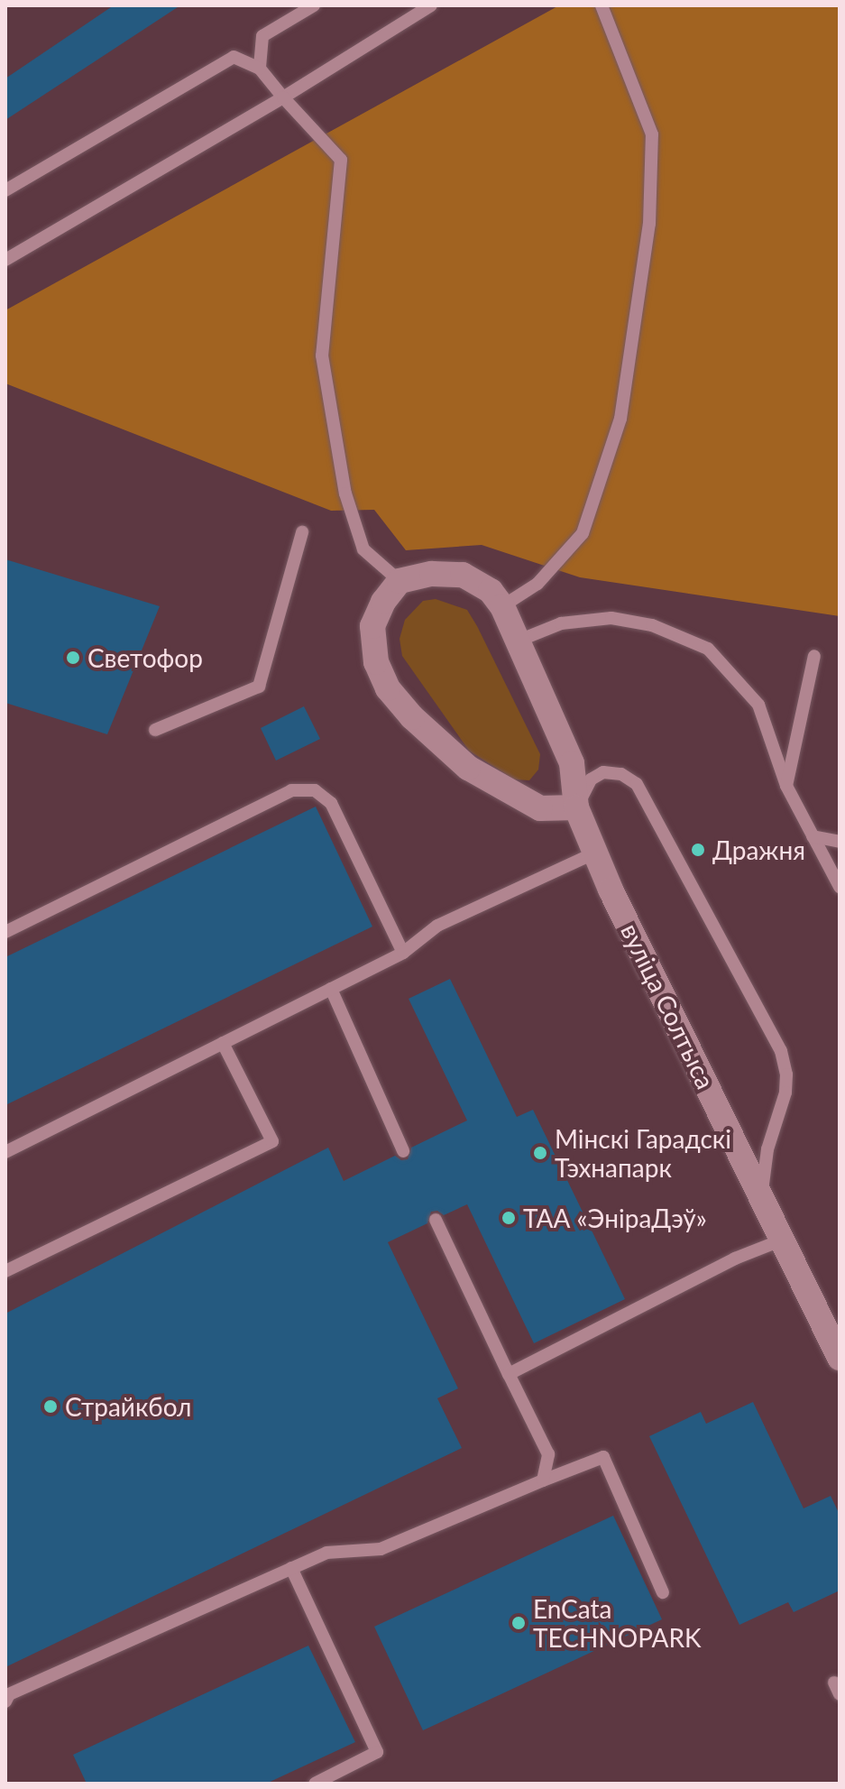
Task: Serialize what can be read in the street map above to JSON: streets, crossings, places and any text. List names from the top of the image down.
{
  "streets": {
    "street": ["вуліца Солтыса"]
  },
  "places": [
    "Светофор",
    "Дражня",
    "Мінскі Гарадскі Тэхнапарк",
    "ТАА «ЭніраДэў»",
    "Страйкбол",
    "EnCata TECHNOPARK"
  ]
}
